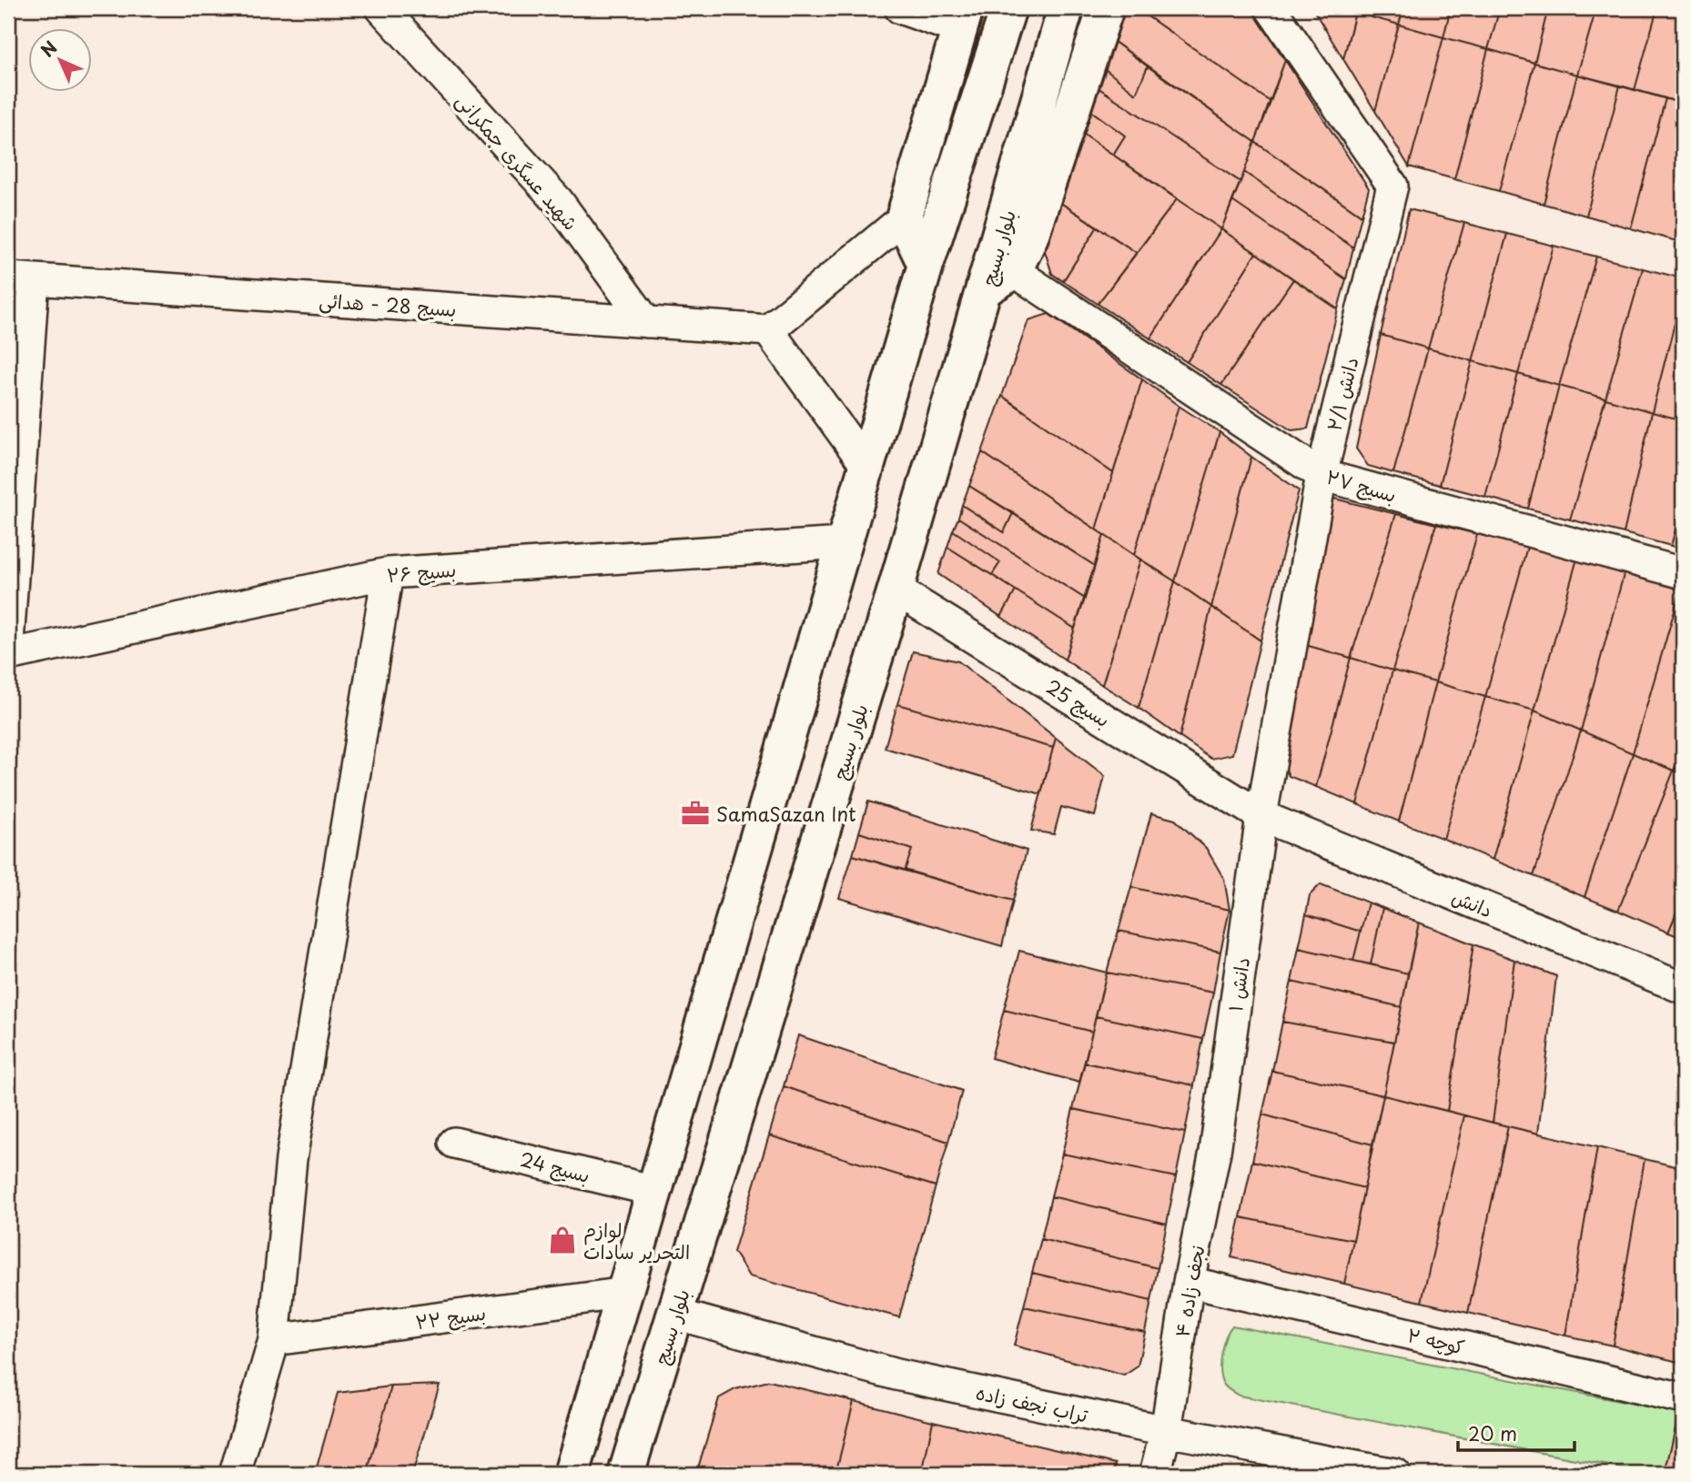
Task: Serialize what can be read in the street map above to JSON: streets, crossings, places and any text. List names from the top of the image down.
{
  "streets": {
    "main road": ["بلوار بسیج"],
    "street": [
      "شهید عسگری جمکرانی",
      "بسیج 28 - هدائی",
      "دانش ۲/۱",
      "بسیج ۲۷",
      "بسیج ۲۶",
      "بسیج 25",
      "دانش",
      "دانش ۱",
      "بسیج 24",
      "نجف زاده ۴",
      "بسیج ۲۲",
      "کوچه ۲",
      "تراب نجف زاده"
    ]
  },
  "crossings": [
    ["شهید عسگری جمکرانی", "بسیج 28 - هدائی"],
    ["بلوار بسیج", "بسیج ۲۷"],
    ["بلوار بسیج", "بسیج 25"],
    ["بلوار بسیج", "تراب نجف زاده"],
    ["دانش ۲/۱", "بسیج ۲۷"],
    ["دانش ۲/۱", "بسیج 25"],
    ["دانش ۲/۱", "دانش"],
    ["دانش ۲/۱", "دانش ۱"],
    ["بسیج 25", "دانش"],
    ["بسیج 25", "دانش ۱"],
    ["دانش", "دانش ۱"],
    ["دانش ۱", "نجف زاده ۴"],
    ["نجف زاده ۴", "کوچه ۲"],
    ["نجف زاده ۴", "تراب نجف زاده"]
  ],
  "places": {
    "office": ["SamaSazan Int"],
    "shop": ["لوازم التحریر سادات"]
  },
  "scale_bar": "20 m",
  "north": "top left"
}
